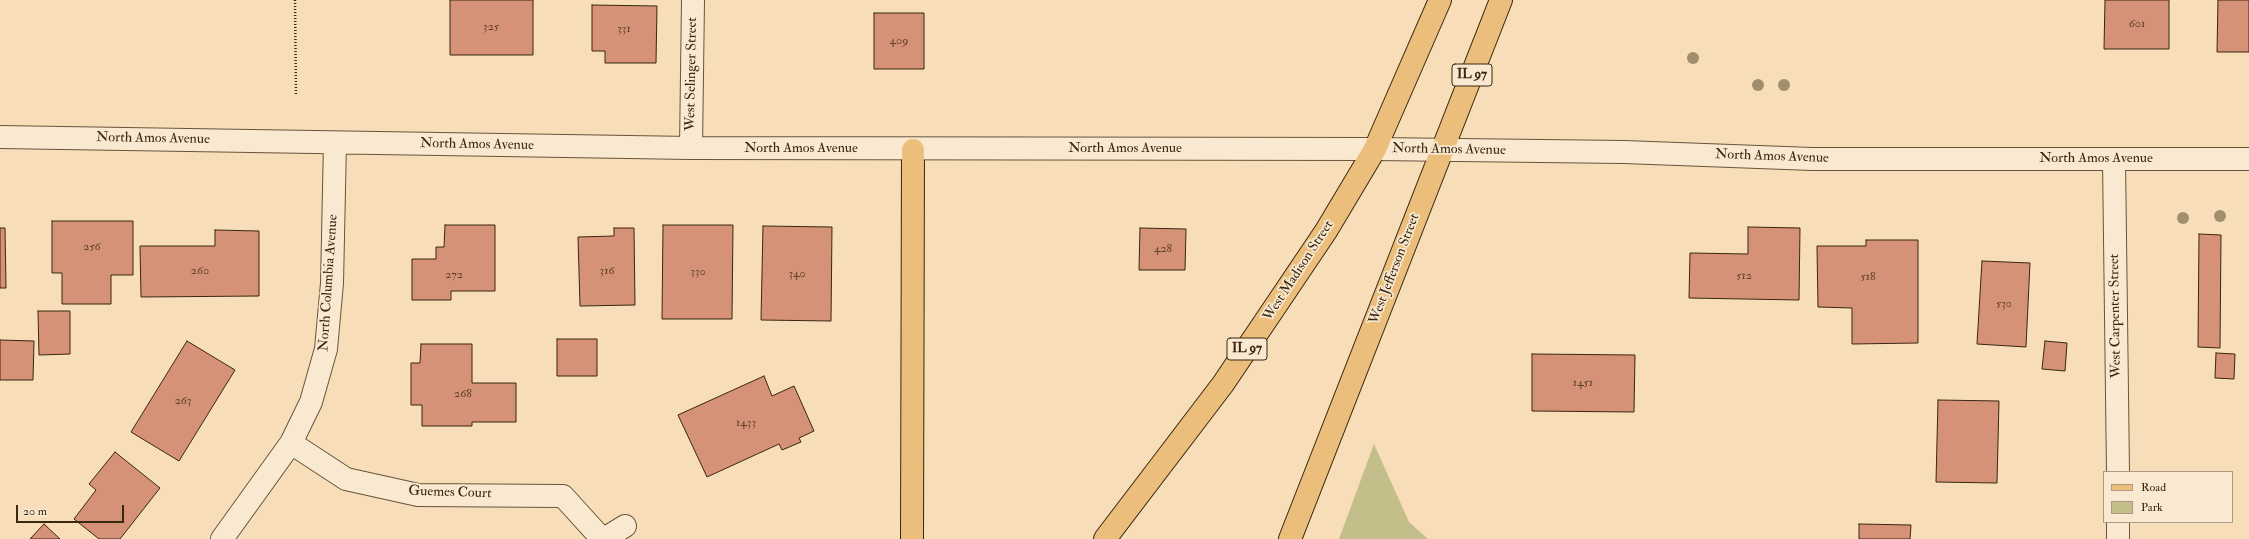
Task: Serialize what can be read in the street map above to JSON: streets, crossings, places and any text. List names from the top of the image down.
{
  "streets": {
    "main road": ["IL 97", "West Jefferson Street", "West Madison Street"],
    "street": [
      "West Selinger Street",
      "North Amos Avenue",
      "North Columbia Avenue",
      "West Carpenter Street",
      "Guemes Court"
    ]
  },
  "crossings": [
    ["West Selinger Street", "North Amos Avenue"],
    ["North Amos Avenue", "West Jefferson Street"],
    ["North Amos Avenue", "West Madison Street"],
    ["North Amos Avenue", "North Columbia Avenue"],
    ["North Amos Avenue", "West Carpenter Street"],
    ["North Columbia Avenue", "Guemes Court"]
  ],
  "house_numbers": [
    "601",
    "325",
    "331",
    "409",
    "256",
    "428",
    "260",
    "316",
    "330",
    "340",
    "272",
    "512",
    "518",
    "530",
    "1451",
    "268",
    "263",
    "1433"
  ],
  "legend": ["Road", "Park"],
  "scale_bar": "20 m"
}
